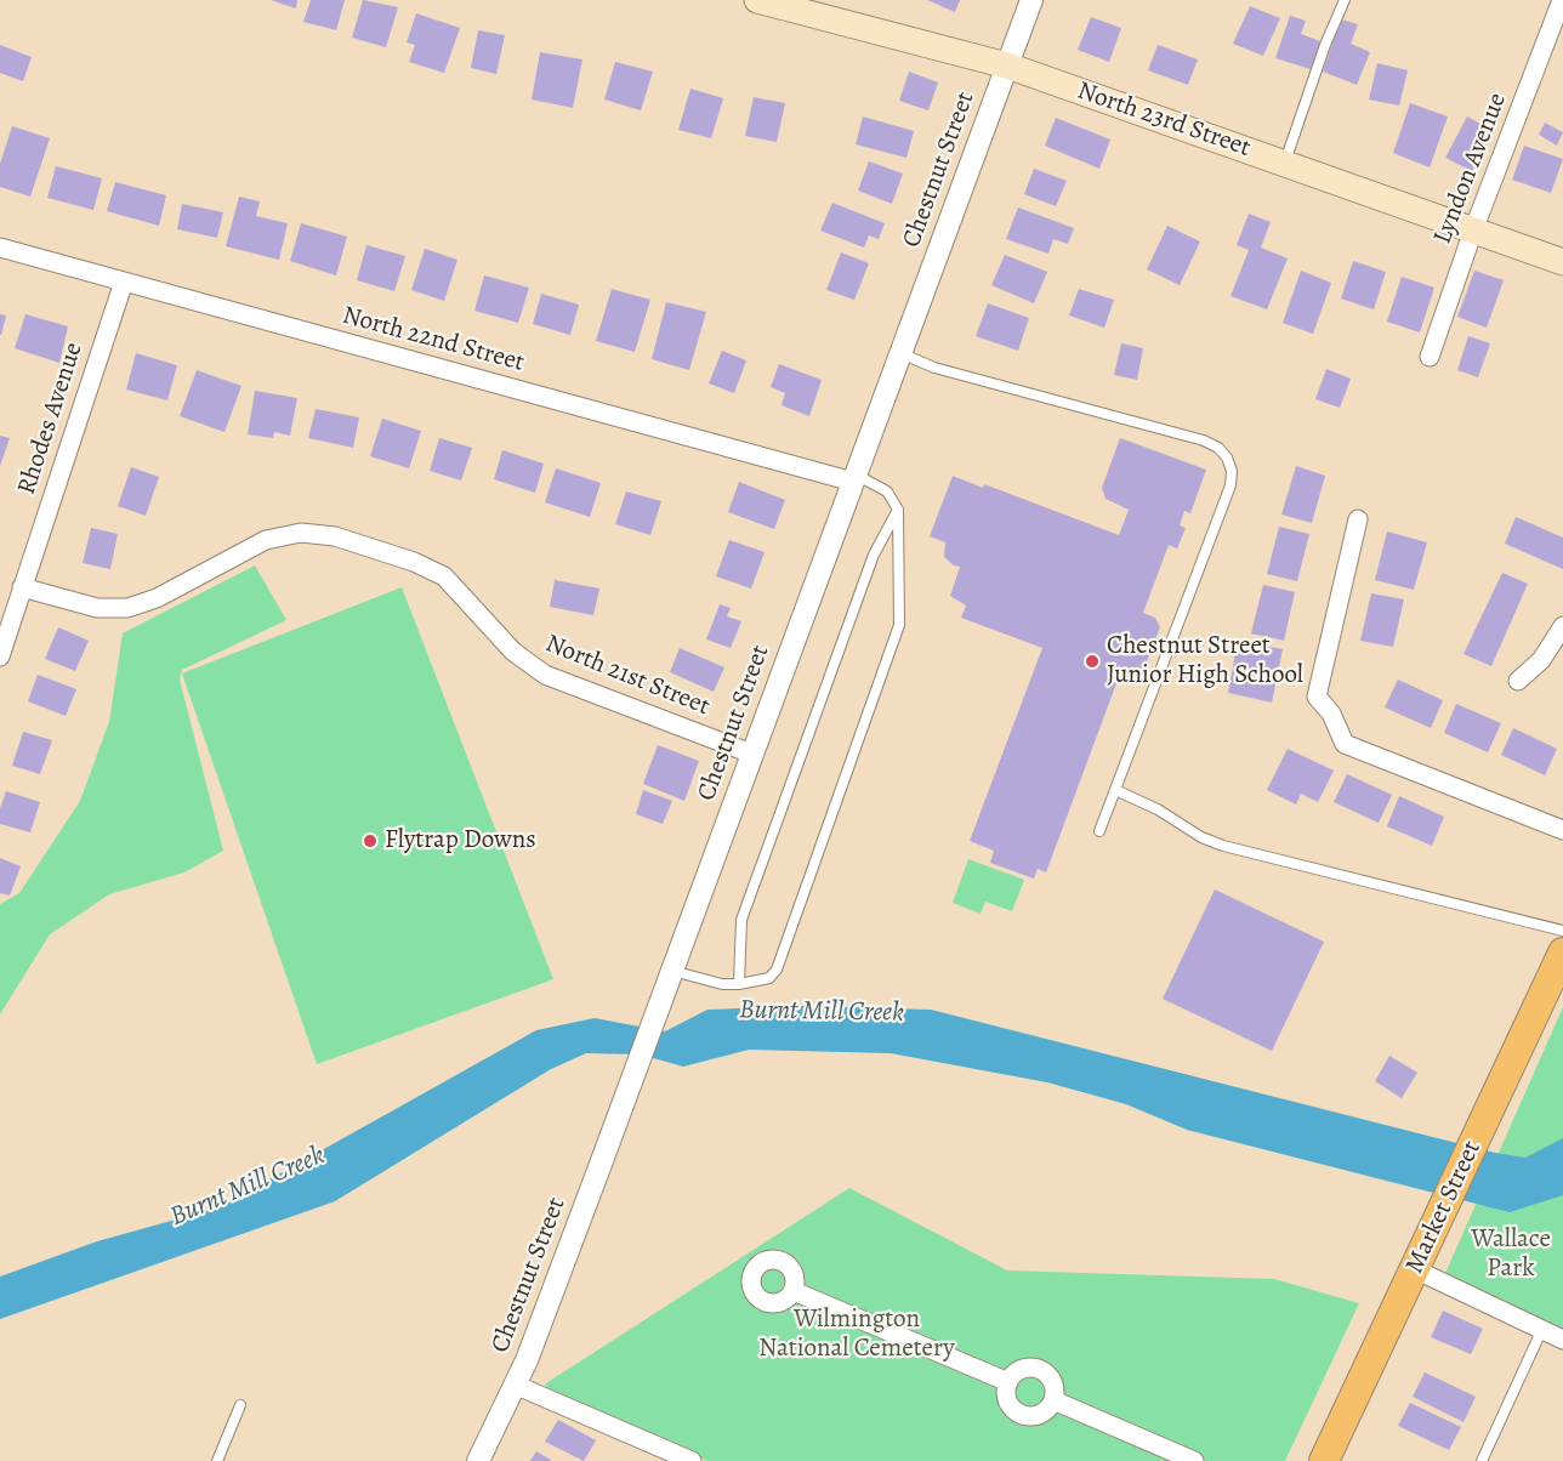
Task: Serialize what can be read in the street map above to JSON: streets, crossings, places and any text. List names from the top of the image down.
{
  "streets": {
    "main road": ["North 23rd Street", "Market Street"],
    "street": [
      "Lyndon Avenue",
      "Chestnut Street",
      "North 22nd Street",
      "Rhodes Avenue",
      "North 21st Street"
    ]
  },
  "crossings": [
    ["North 23rd Street", "Lyndon Avenue"],
    ["North 23rd Street", "Chestnut Street"],
    ["Chestnut Street", "North 22nd Street"],
    ["Chestnut Street", "North 21st Street"],
    ["North 22nd Street", "Rhodes Avenue"],
    ["Rhodes Avenue", "North 21st Street"]
  ],
  "water": ["Burnt Mill Creek"],
  "parks": ["Wallace Park", "Wilmington National Cemetery"],
  "places": ["Chestnut Street Junior High School", "Flytrap Downs"]
}
